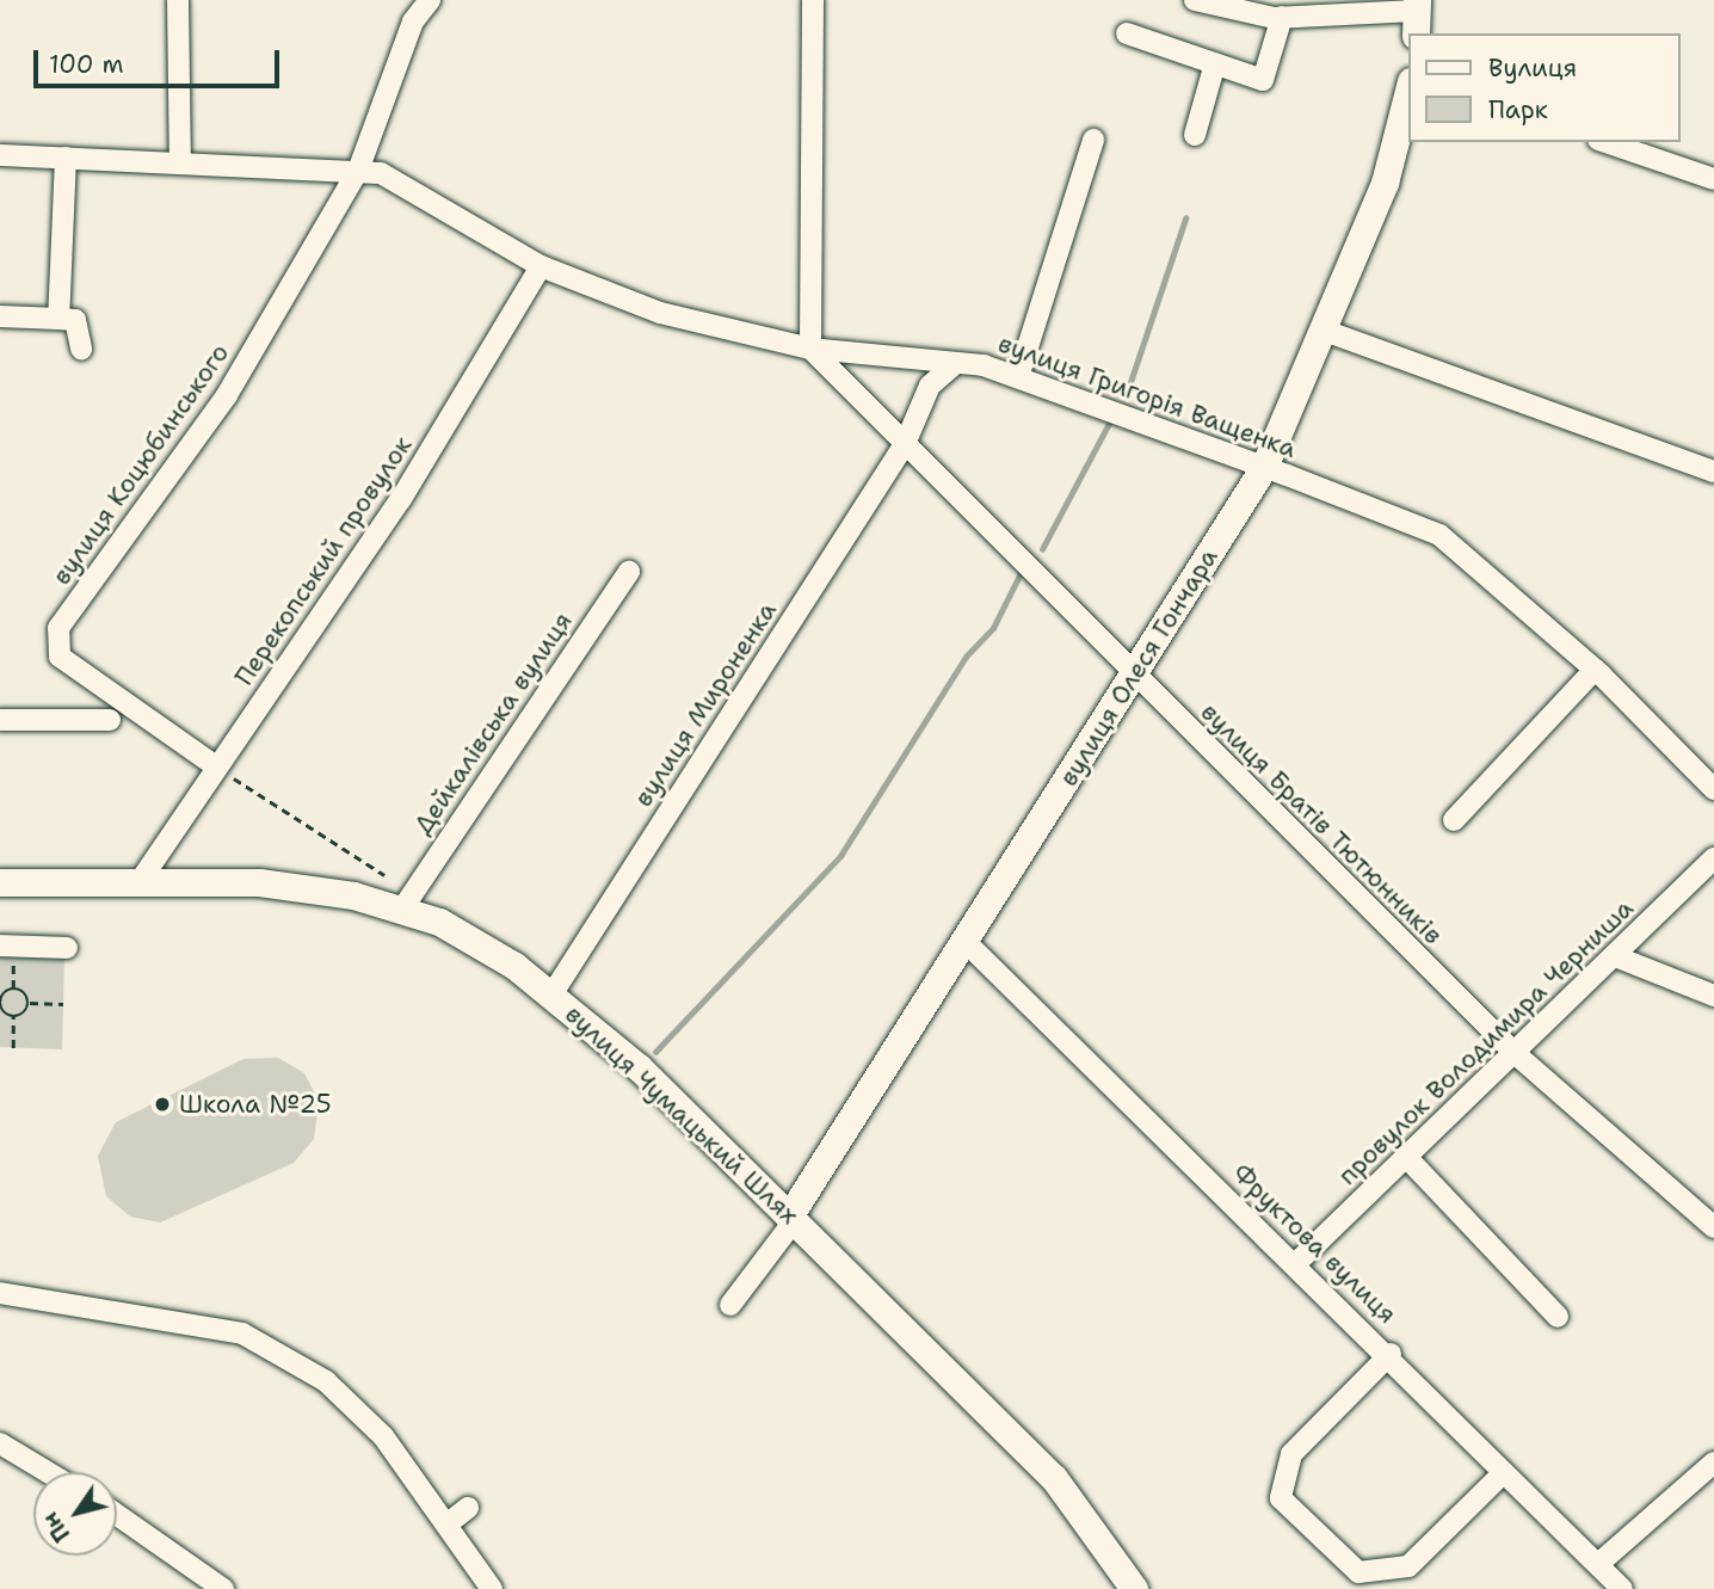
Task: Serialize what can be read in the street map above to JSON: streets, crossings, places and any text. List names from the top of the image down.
{
  "streets": {
    "main road": ["вулиця Олеся Гончара", "вулиця Чумацький Шлях"],
    "street": [
      "вулиця Григорія Ващенка",
      "вулиця Коцюбинського",
      "Перекопський провулок",
      "вулиця Мироненка",
      "Дейкалівська вулиця",
      "вулиця Братів Тютюнників",
      "провулок Володимира Черниша",
      "Фруктова вулиця"
    ]
  },
  "crossings": [
    ["вулиця Григорія Ващенка", "вулиця Коцюбинського"],
    ["вулиця Григорія Ващенка", "Перекопський провулок"],
    ["вулиця Григорія Ващенка", "вулиця Олеся Гончара"],
    ["вулиця Григорія Ващенка", "вулиця Мироненка"],
    ["вулиця Григорія Ващенка", "вулиця Братів Тютюнників"],
    ["вулиця Коцюбинського", "Перекопський провулок"],
    ["Перекопський провулок", "вулиця Чумацький Шлях"],
    ["вулиця Олеся Гончара", "вулиця Братів Тютюнників"],
    ["вулиця Олеся Гончара", "вулиця Чумацький Шлях"],
    ["вулиця Олеся Гончара", "Фруктова вулиця"],
    ["вулиця Мироненка", "вулиця Братів Тютюнників"],
    ["вулиця Мироненка", "вулиця Чумацький Шлях"],
    ["Дейкалівська вулиця", "вулиця Чумацький Шлях"],
    ["вулиця Братів Тютюнників", "провулок Володимира Черниша"],
    ["провулок Володимира Черниша", "Фруктова вулиця"]
  ],
  "places": ["Школа №25"],
  "legend": ["Вулиця", "Парк"],
  "scale_bar": "100 m",
  "north": "bottom left"
}
